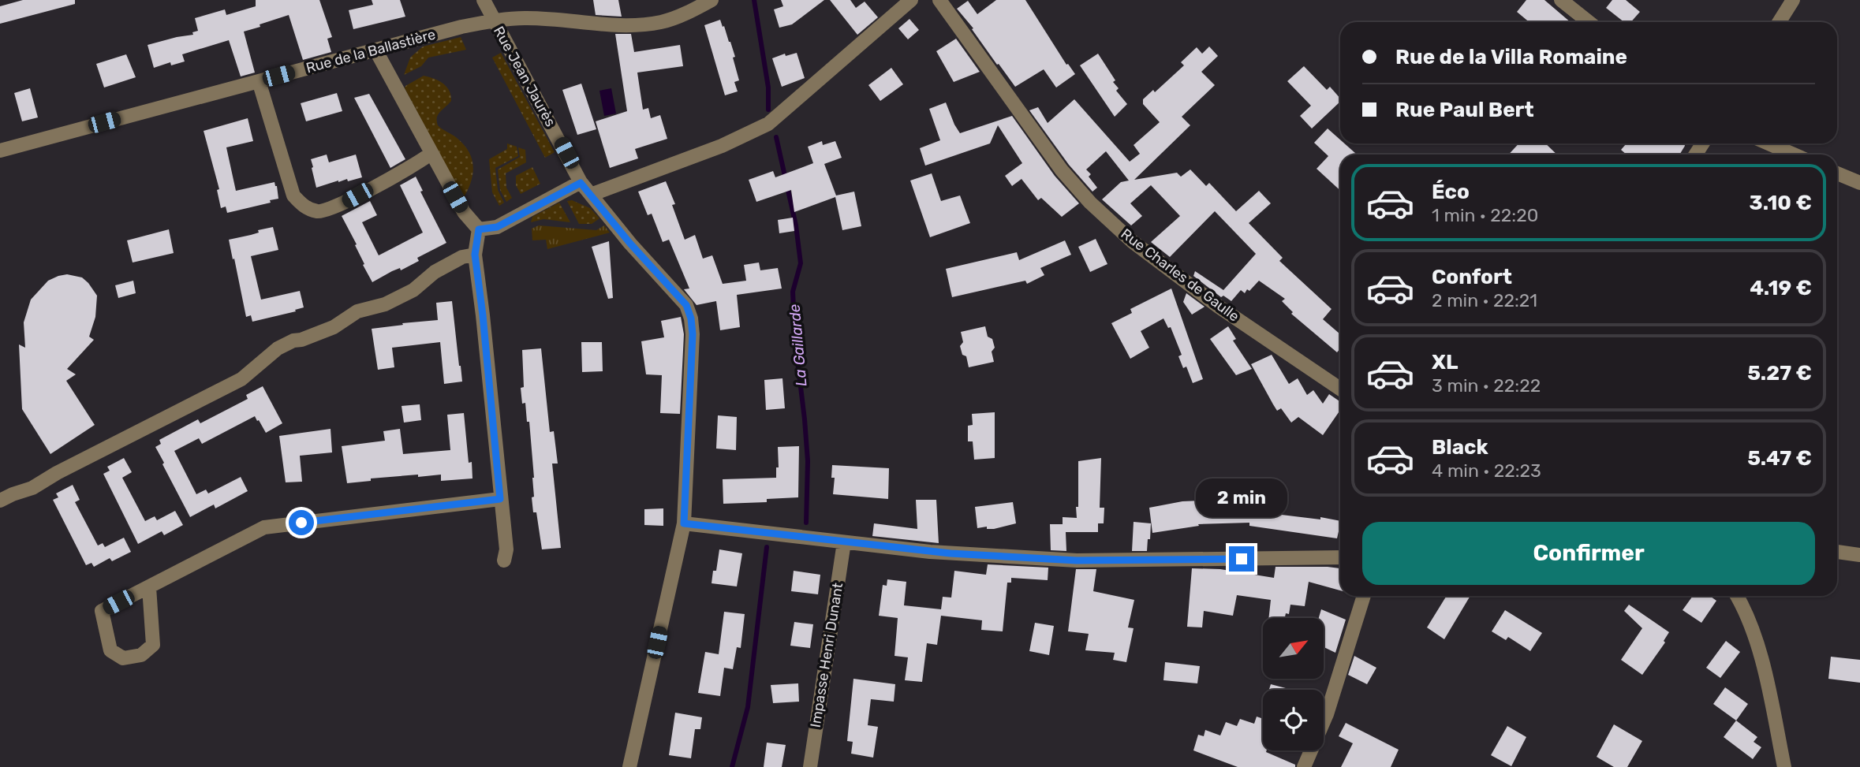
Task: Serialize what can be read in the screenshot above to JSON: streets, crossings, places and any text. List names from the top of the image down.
{
  "streets": {
    "street": [
      "Rue de la Ballastière",
      "Rue Jean Jaurès",
      "Rue Charles de Gaulle",
      "Impasse Henri Dunant"
    ]
  },
  "crossings": [
    ["Rue de la Ballastière", "Rue Jean Jaurès"]
  ],
  "water": ["La Gaillarde"],
  "north": "top right",
  "page": {
    "banner": ["Rue de la Villa Romaine", "Rue Paul Bert"],
    "list": [
      {
        "name": "Éco",
        "note": "1 min · 22:20",
        "value": "3.10 €"
      },
      {
        "name": "Confort",
        "note": "2 min · 22:21",
        "value": "4.19 €"
      },
      {
        "name": "XL",
        "note": "3 min · 22:22",
        "value": "5.27 €"
      },
      {
        "name": "Black",
        "note": "4 min · 22:23",
        "value": "5.47 €"
      }
    ],
    "bubble": "2 min",
    "buttons": "Confirmer"
  }
}
